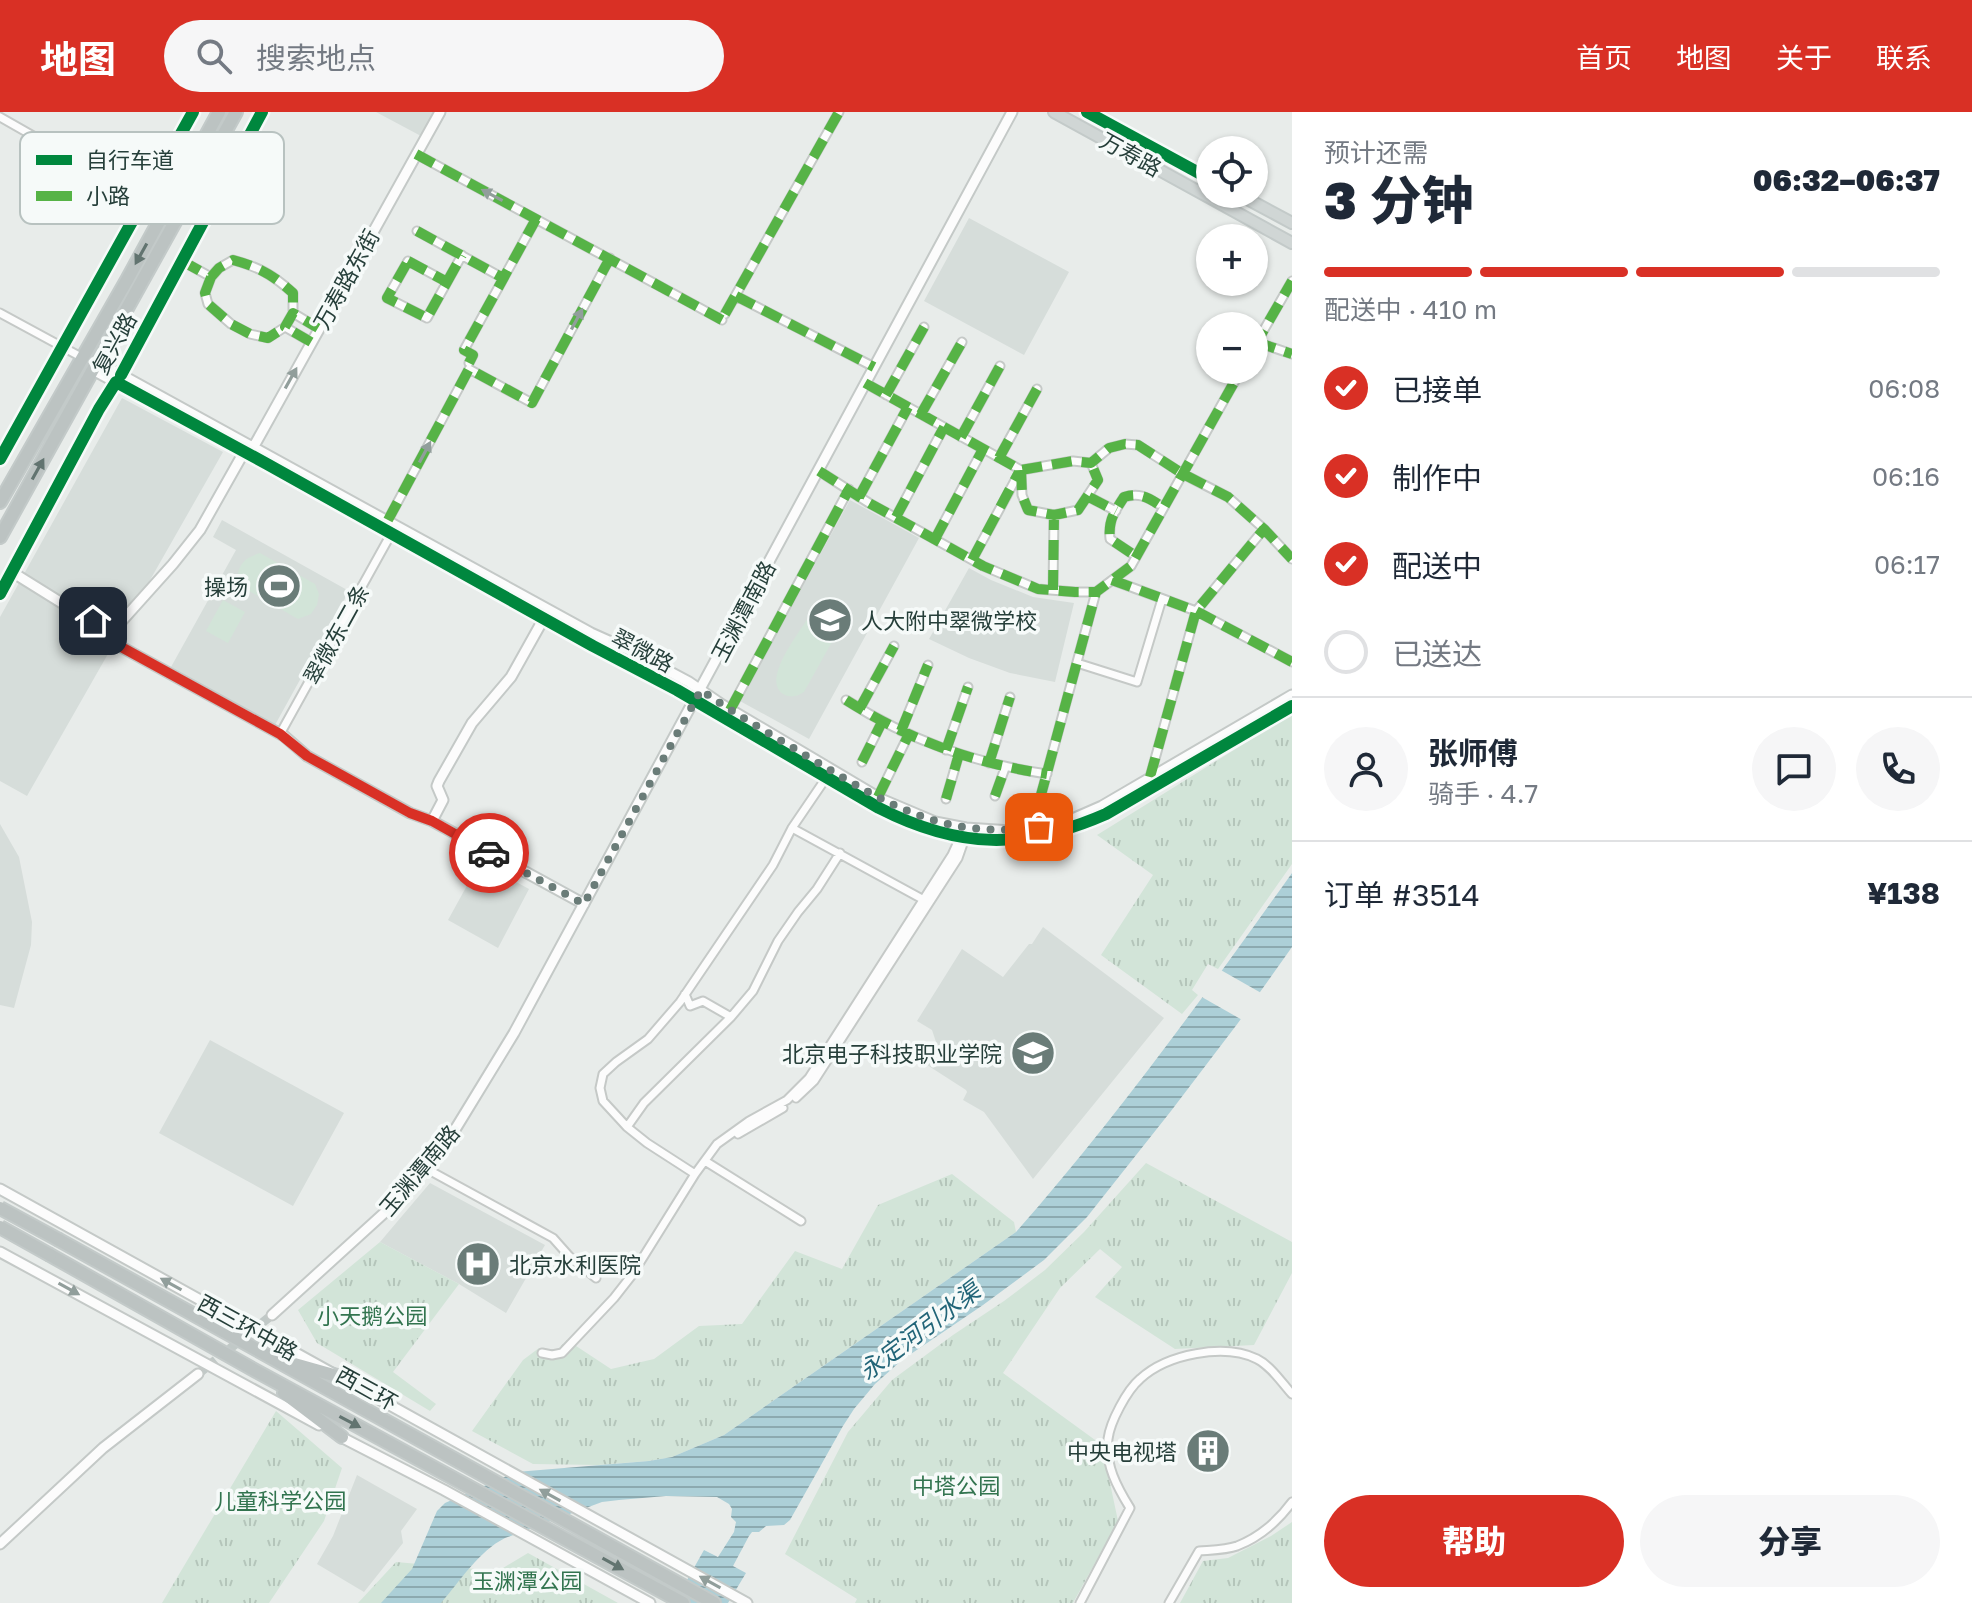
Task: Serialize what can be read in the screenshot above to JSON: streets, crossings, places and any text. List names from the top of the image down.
{
  "streets": {
    "highway": ["复兴路", "西三环"],
    "main road": ["万寿路"],
    "street": [
      "万寿路东街",
      "玉渊潭南路",
      "翠微东二条",
      "翠微路",
      "西三环中路"
    ]
  },
  "crossings": [
    ["万寿路东街", "翠微路"],
    ["复兴路", "翠微路"],
    ["玉渊潭南路", "翠微路"],
    ["翠微东二条", "翠微路"]
  ],
  "water": ["永定河引水渠"],
  "parks": [
    "小天鹅公园",
    "中塔公园",
    "儿童科学公园",
    "玉渊潭公园"
  ],
  "places": {
    "sports": ["操场"],
    "school or university": ["人大附中翠微学校", "北京电子科技职业学院"],
    "hospital": ["北京水利医院"],
    "building": ["中央电视塔"]
  },
  "legend": ["自行车道", "小路"],
  "page": {
    "header": "地图",
    "search": "搜索地点",
    "nav": [
      "首页",
      "地图",
      "关于",
      "联系"
    ],
    "heading": ["3 分钟", "预计还需", "06:32–06:37"],
    "panel": [
      "张师傅",
      "骑手 · 4.7",
      "订单 #3514",
      "¥138"
    ],
    "map_buttons": ["+", "−"],
    "bar": "配送中 · 410 m",
    "list": [
      ["已接单", "06:08"],
      ["制作中", "06:16"],
      ["配送中", "06:17"],
      "已送达"
    ],
    "buttons": ["帮助", "分享"]
  }
}
